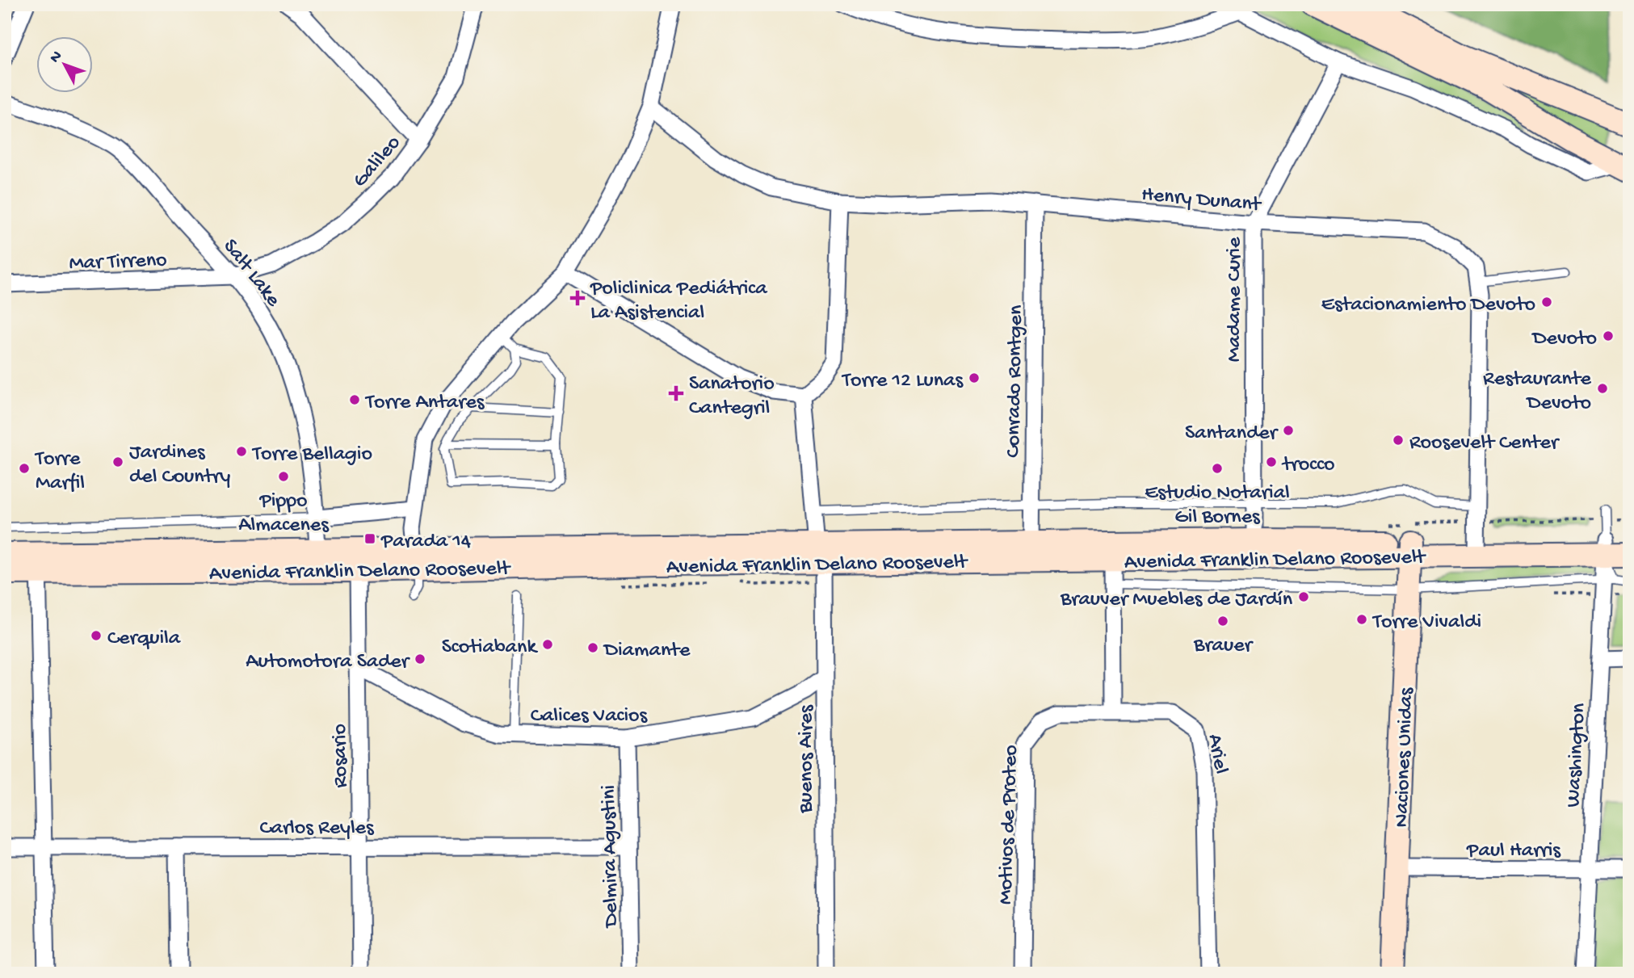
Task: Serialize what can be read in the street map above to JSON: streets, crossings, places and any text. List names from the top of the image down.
{
  "streets": {
    "main road": ["Avenida Franklin Delano Roosevelt", "Naciones Unidas"],
    "street": [
      "Galileo",
      "Henry Dunant",
      "Mar Tirreno",
      "Salt Lake",
      "Madame Curie",
      "Conrado Rontgen",
      "Calices Vacios",
      "Ariel",
      "Washington",
      "Rosario",
      "Buenos Aires",
      "Motivos de Proteo",
      "Carlos Reyles",
      "Paul Harris",
      "Delmira Agustini"
    ]
  },
  "crossings": [
    ["Galileo", "Mar Tirreno"],
    ["Galileo", "Salt Lake"],
    ["Henry Dunant", "Madame Curie"],
    ["Henry Dunant", "Conrado Rontgen"],
    ["Henry Dunant", "Avenida Franklin Delano Roosevelt"],
    ["Mar Tirreno", "Salt Lake"],
    ["Salt Lake", "Avenida Franklin Delano Roosevelt"],
    ["Madame Curie", "Avenida Franklin Delano Roosevelt"],
    ["Conrado Rontgen", "Avenida Franklin Delano Roosevelt"],
    ["Avenida Franklin Delano Roosevelt", "Washington"],
    ["Avenida Franklin Delano Roosevelt", "Rosario"],
    ["Avenida Franklin Delano Roosevelt", "Naciones Unidas"],
    ["Avenida Franklin Delano Roosevelt", "Buenos Aires"],
    ["Calices Vacios", "Rosario"],
    ["Calices Vacios", "Buenos Aires"],
    ["Calices Vacios", "Delmira Agustini"],
    ["Ariel", "Motivos de Proteo"],
    ["Washington", "Paul Harris"],
    ["Rosario", "Carlos Reyles"],
    ["Naciones Unidas", "Paul Harris"],
    ["Carlos Reyles", "Delmira Agustini"]
  ],
  "places": {
    "health": ["Policlinica Pediátrica La Asistencial", "Sanatorio Cantegril"],
    "other": [
      "Estacionamiento Devoto",
      "Devoto",
      "Torre 12 Lunas",
      "Restaurante Devoto",
      "Torre Antares",
      "Santander",
      "Roosevelt Center",
      "Torre Bellagio",
      "Jardines del Country",
      "trocco",
      "Torre Marfil",
      "Estudio Notarial Gil Bornes",
      "Pippo Almacenes",
      "Brauver Muebles de Jardín",
      "Torre Vivaldi",
      "Brauer",
      "Cerquila",
      "Scotiabank",
      "Diamante",
      "Automotora Sader"
    ],
    "transit": ["Parada 14"]
  },
  "north": "top left"
}
